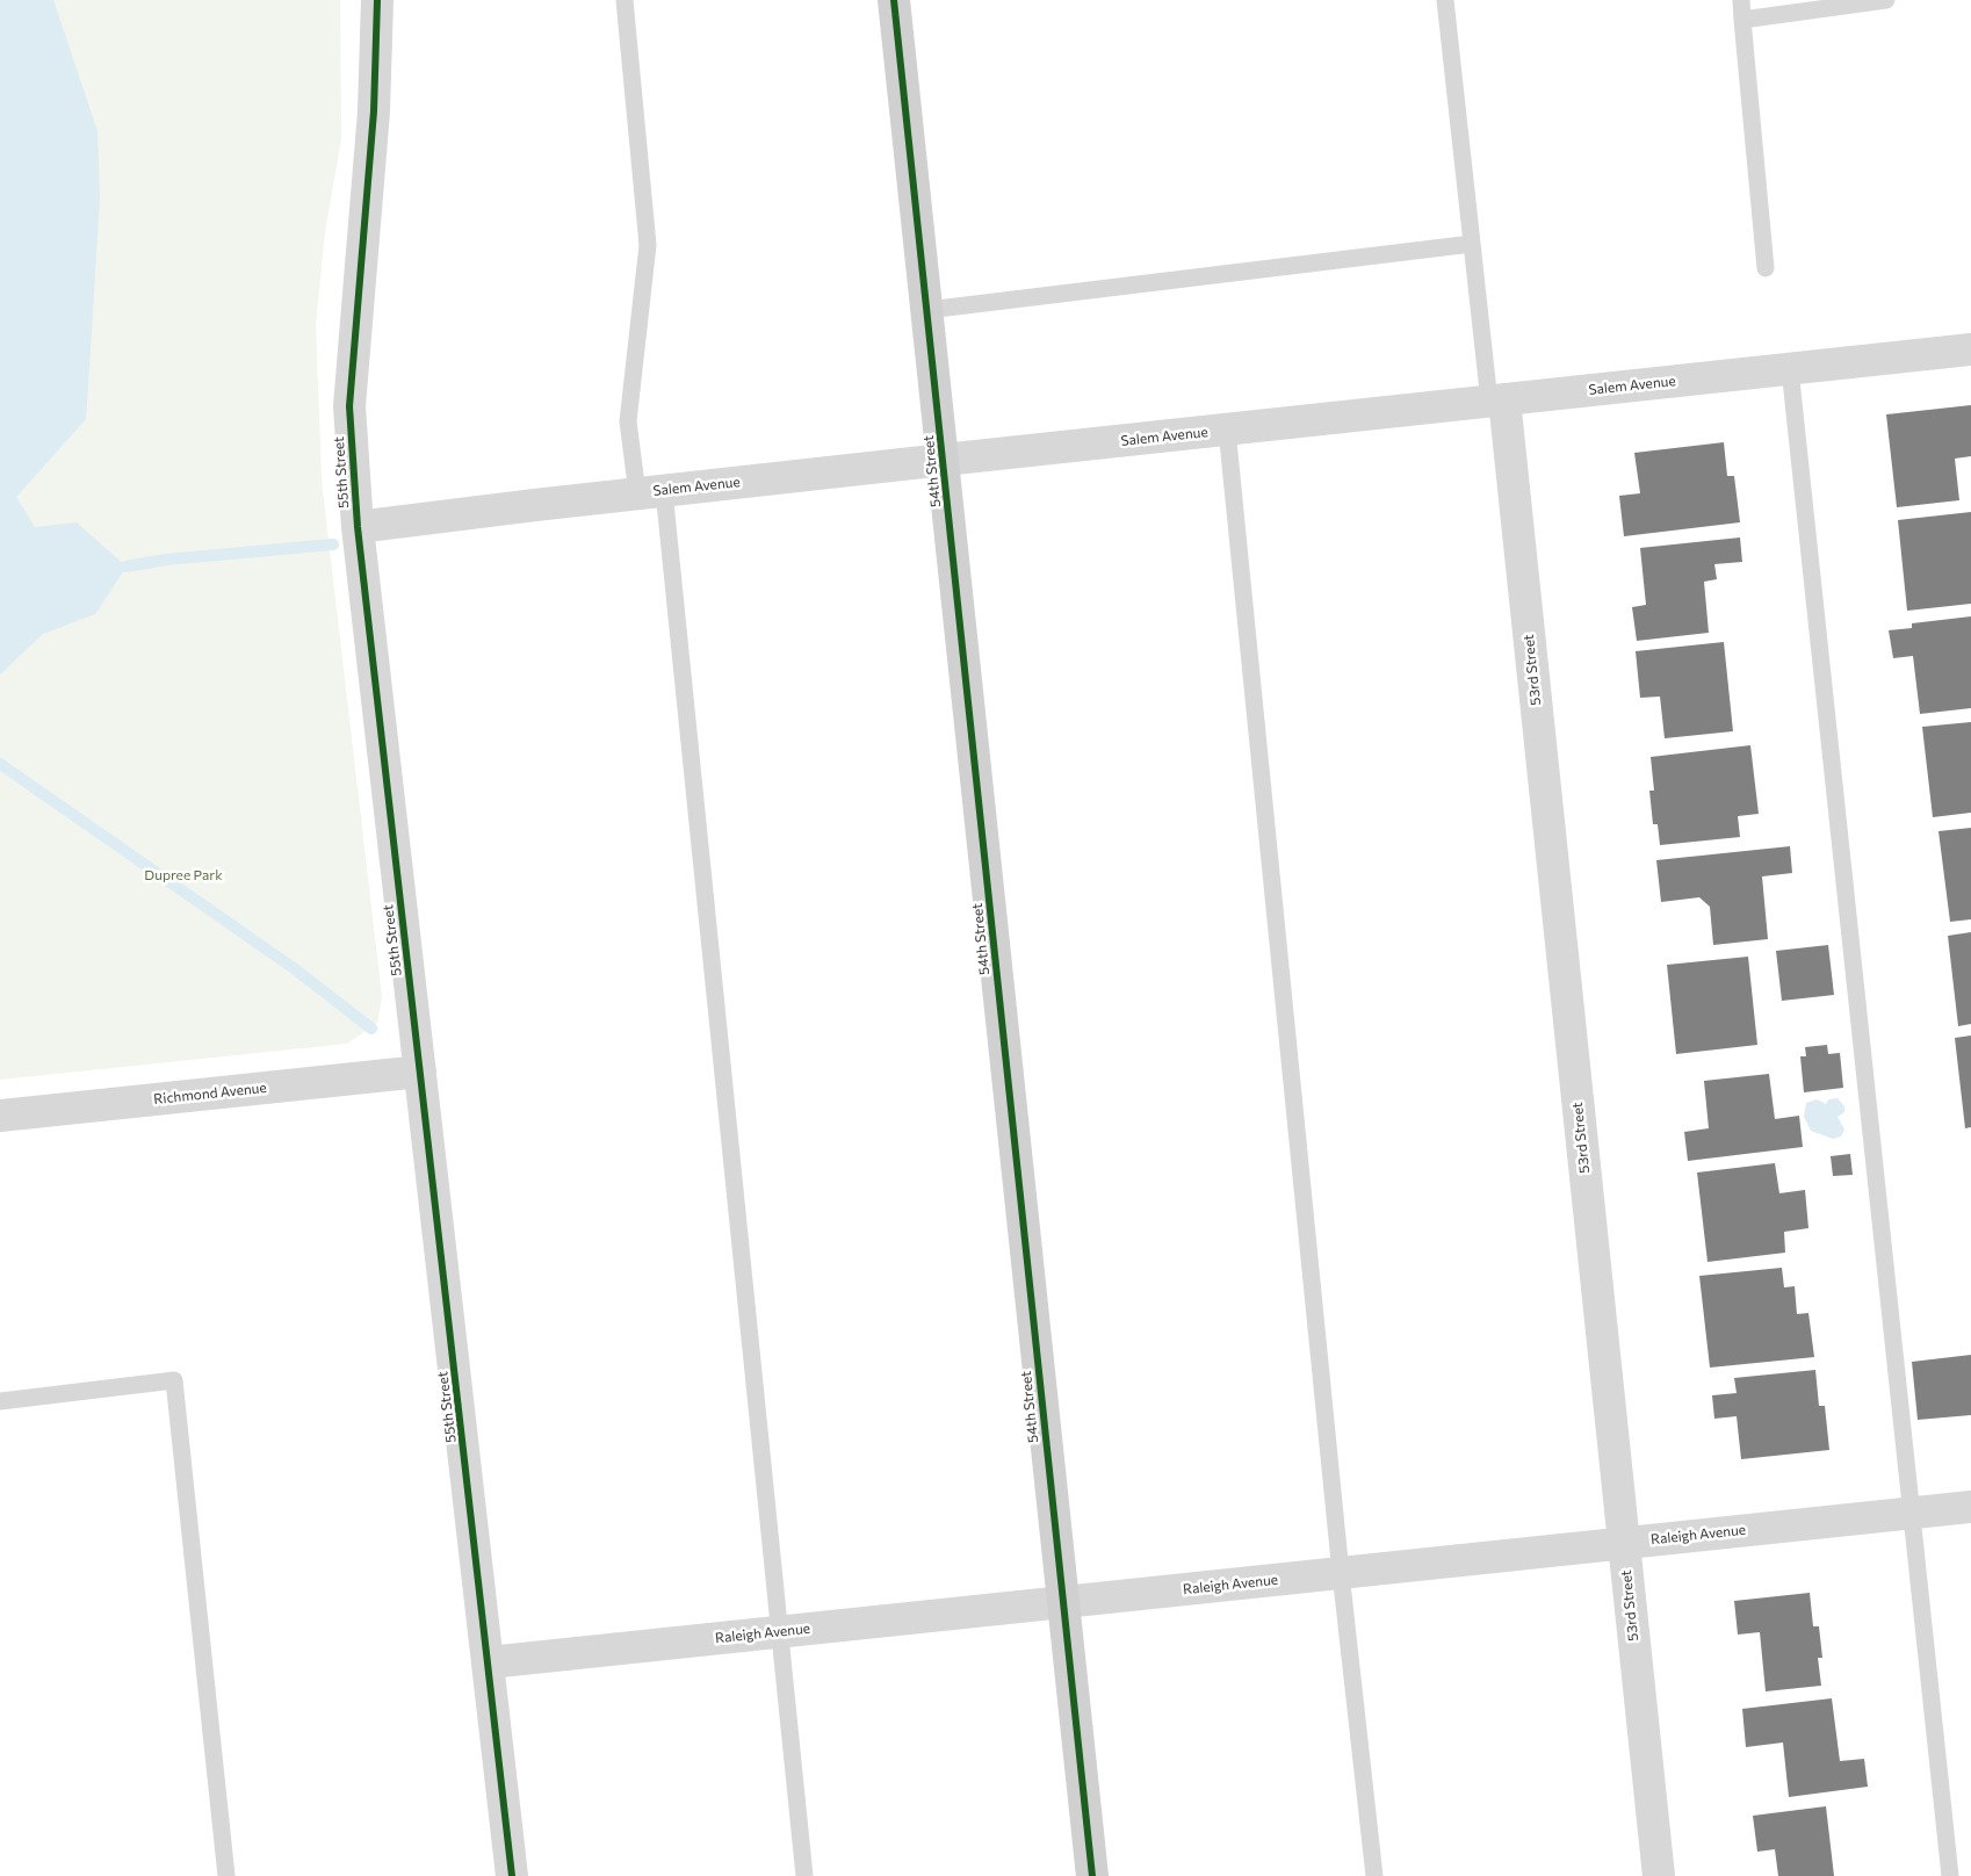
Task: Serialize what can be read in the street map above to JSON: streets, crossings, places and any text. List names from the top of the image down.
{
  "streets": {
    "street": [
      "Salem Avenue",
      "54th Street",
      "55th Street",
      "53rd Street",
      "Richmond Avenue",
      "Raleigh Avenue"
    ]
  },
  "crossings": [
    ["Salem Avenue", "54th Street"],
    ["Salem Avenue", "55th Street"],
    ["Salem Avenue", "53rd Street"],
    ["54th Street", "Raleigh Avenue"],
    ["55th Street", "Richmond Avenue"],
    ["55th Street", "Raleigh Avenue"],
    ["53rd Street", "Raleigh Avenue"]
  ],
  "parks": ["Dupree Park"]
}
